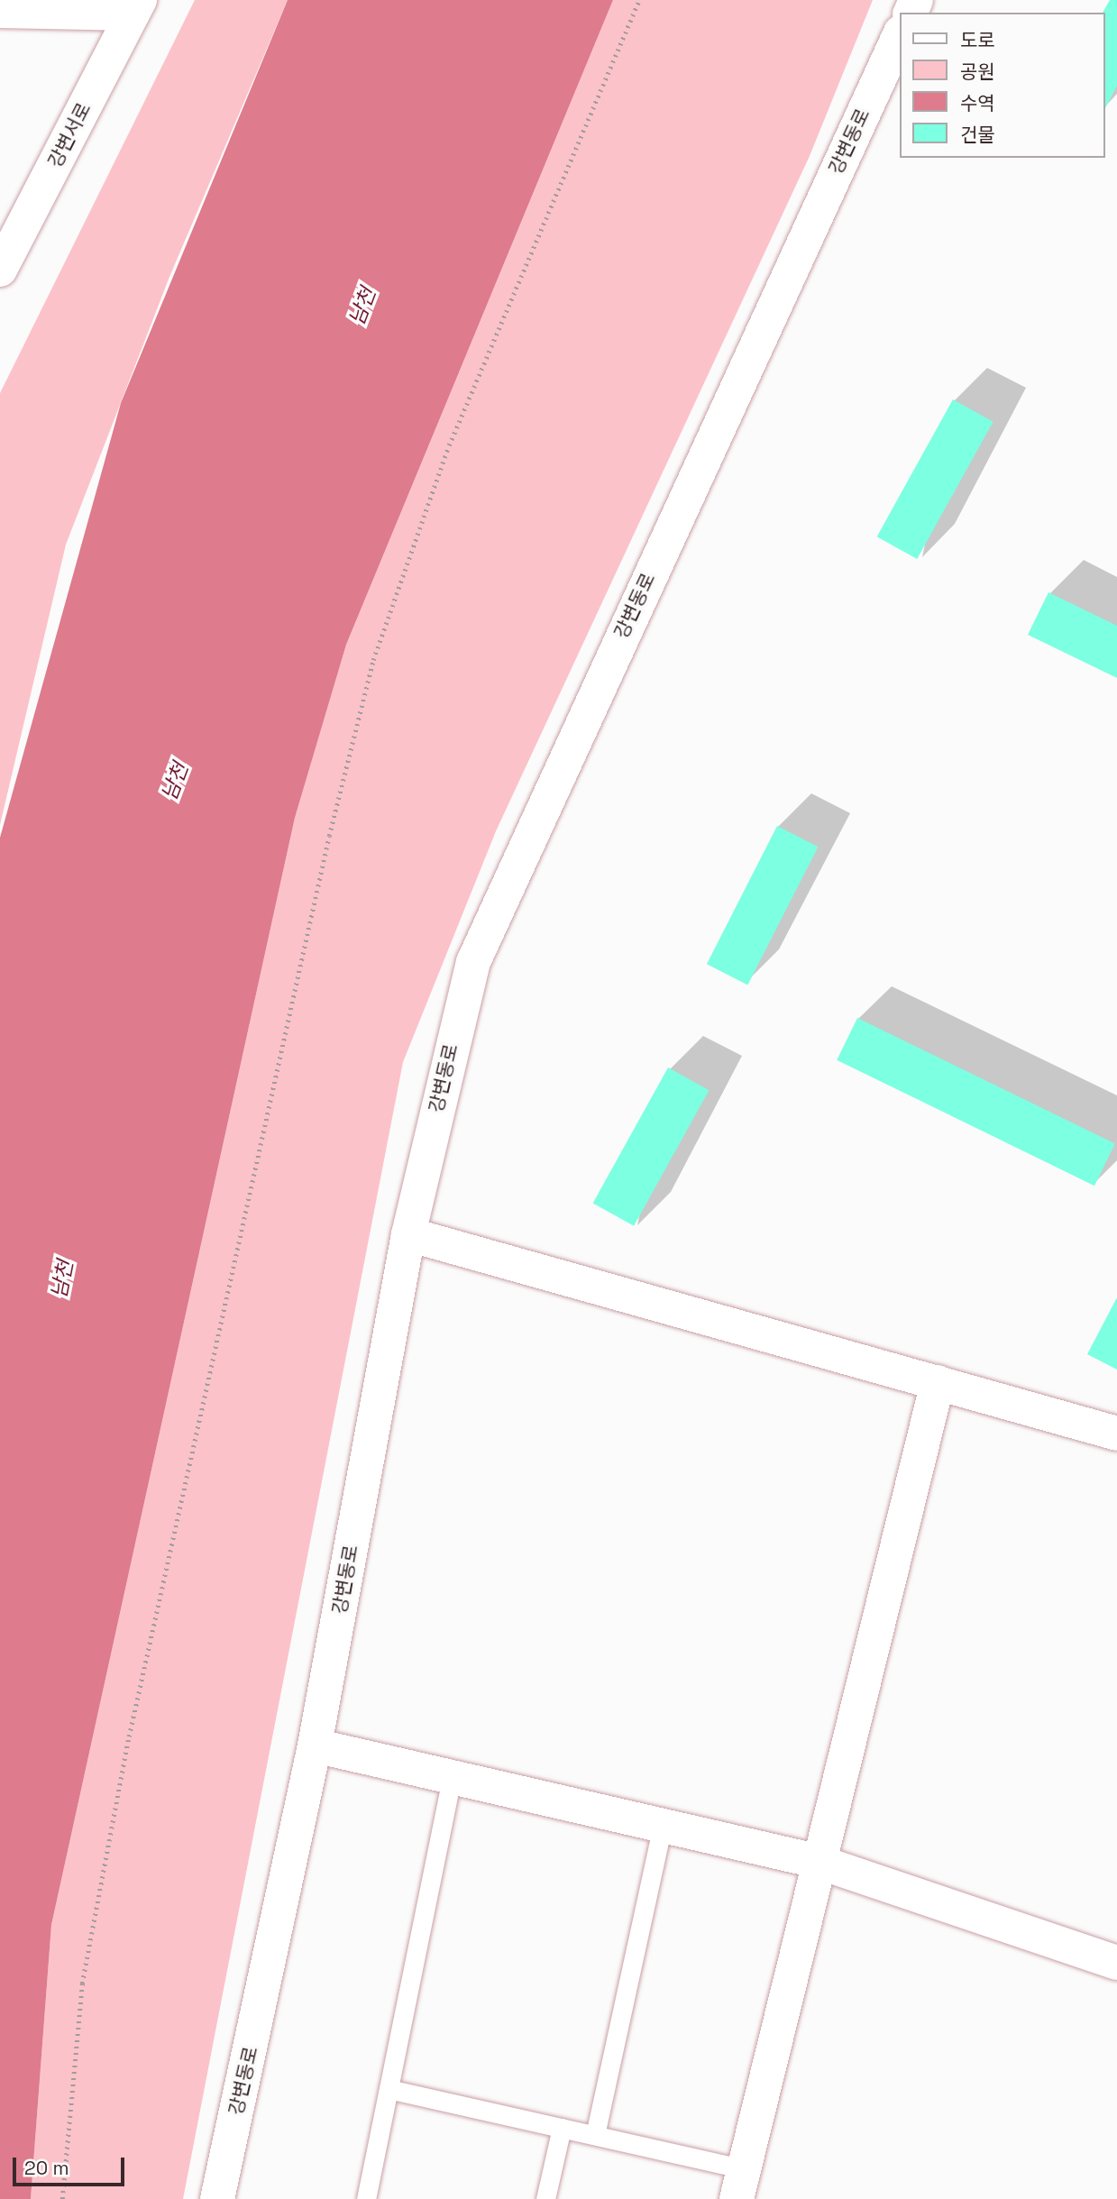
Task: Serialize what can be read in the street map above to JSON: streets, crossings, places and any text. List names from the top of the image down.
{
  "streets": {
    "street": ["강변서로", "강변동로"]
  },
  "water": ["남천"],
  "legend": [
    "도로",
    "공원",
    "수역",
    "건물"
  ],
  "scale_bar": "20 m"
}
